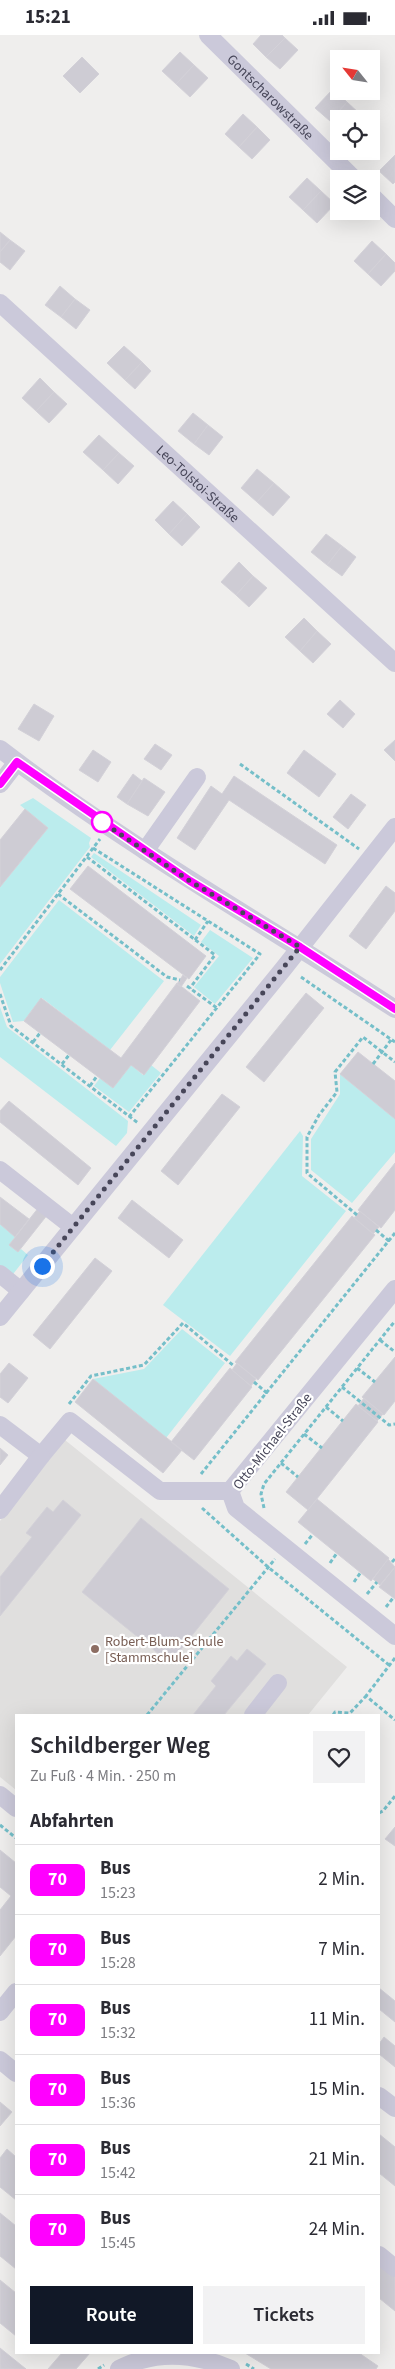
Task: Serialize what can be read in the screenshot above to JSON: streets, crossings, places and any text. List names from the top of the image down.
{
  "streets": {
    "street": ["Gontscharowstraße", "Leo-Tolstoi-Straße", "Otto-Michael-Straße"]
  },
  "places": ["Robert-Blum-Schule [Stammschule]"],
  "lines": ["bus line 70"],
  "north": "top left",
  "page": {
    "status": "15:21",
    "heading": [
      ["Schildberger Weg", "Zu Fuß · 4 Min. · 250 m"],
      "Abfahrten"
    ],
    "list": [
      {
        "mark": "70",
        "name": "Bus",
        "note": "15:23",
        "value": "2 Min."
      },
      {
        "mark": "70",
        "name": "Bus",
        "note": "15:28",
        "value": "7 Min."
      },
      {
        "mark": "70",
        "name": "Bus",
        "note": "15:32",
        "value": "11 Min."
      },
      {
        "mark": "70",
        "name": "Bus",
        "note": "15:36",
        "value": "15 Min."
      },
      {
        "mark": "70",
        "name": "Bus",
        "note": "15:42",
        "value": "21 Min."
      },
      {
        "mark": "70",
        "name": "Bus",
        "note": "15:45",
        "value": "24 Min."
      }
    ],
    "buttons": ["Route", "Tickets"]
  }
}
